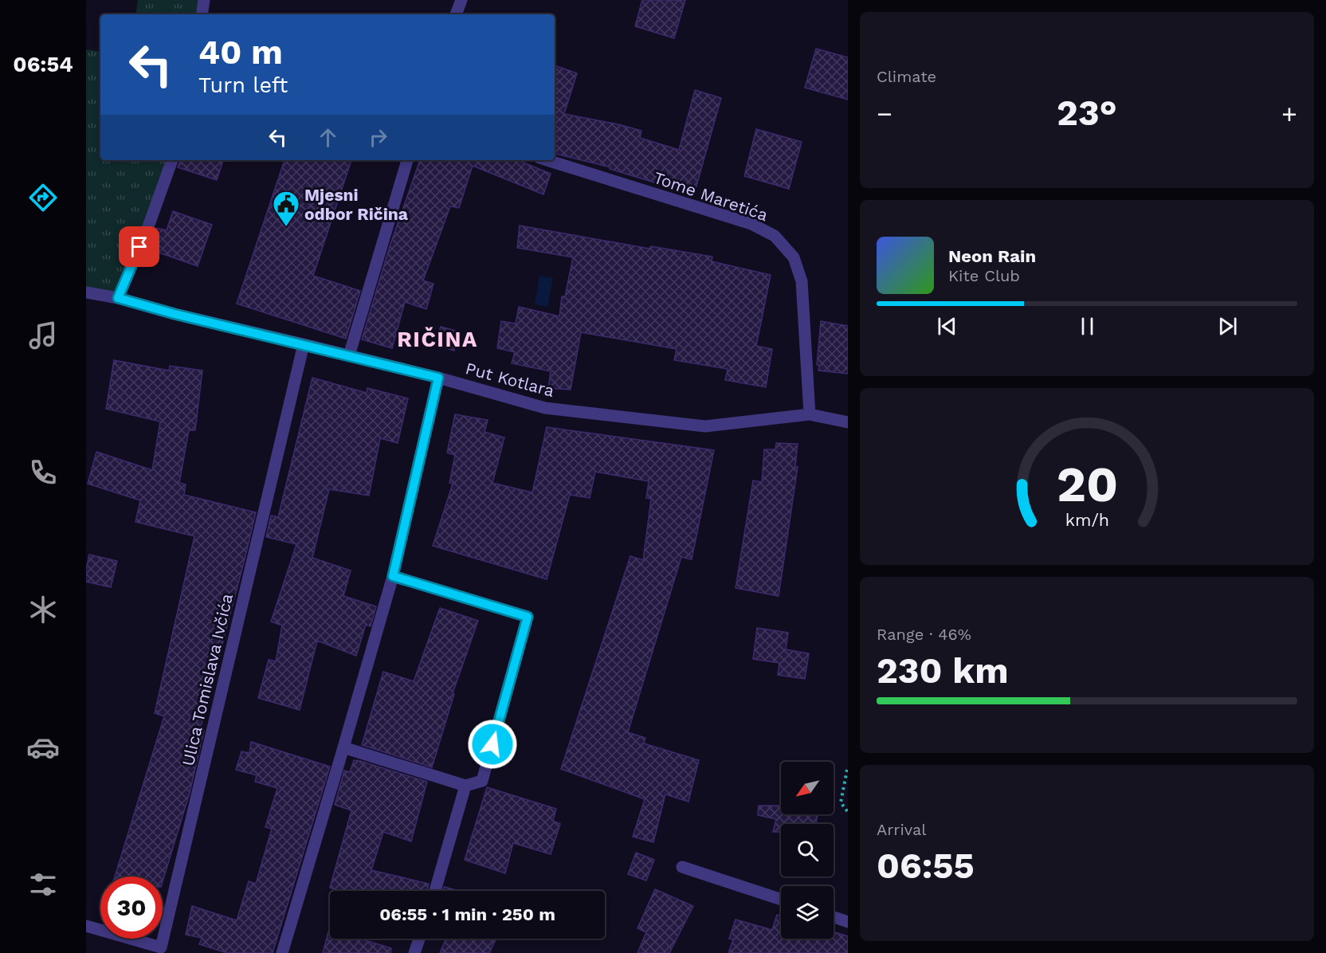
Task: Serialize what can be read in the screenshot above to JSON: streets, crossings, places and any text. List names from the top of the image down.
{
  "streets": {
    "street": ["Tome Maretića", "Put Kotlara", "Ulica Tomislava Ivčića"]
  },
  "crossings": [
    ["Tome Maretića", "Put Kotlara"],
    ["Put Kotlara", "Ulica Tomislava Ivčića"]
  ],
  "districts": ["RIČINA"],
  "places": {
    "public building": ["Mjesni odbor Ričina"]
  },
  "north": "bottom left",
  "page": {
    "tabs": "06:54",
    "tile": [
      "Climate",
      ["Range · 46%", "230 km"],
      ["Arrival", "06:55"]
    ],
    "turn": ["40 m", "Turn left"],
    "heat": ["−", "23°", "+"],
    "song": ["Neon Rain", "Kite Club"],
    "limit": "30",
    "trip": "06:55 · 1 min · 250 m",
    "gauge": ["20", "km/h"]
  }
}
